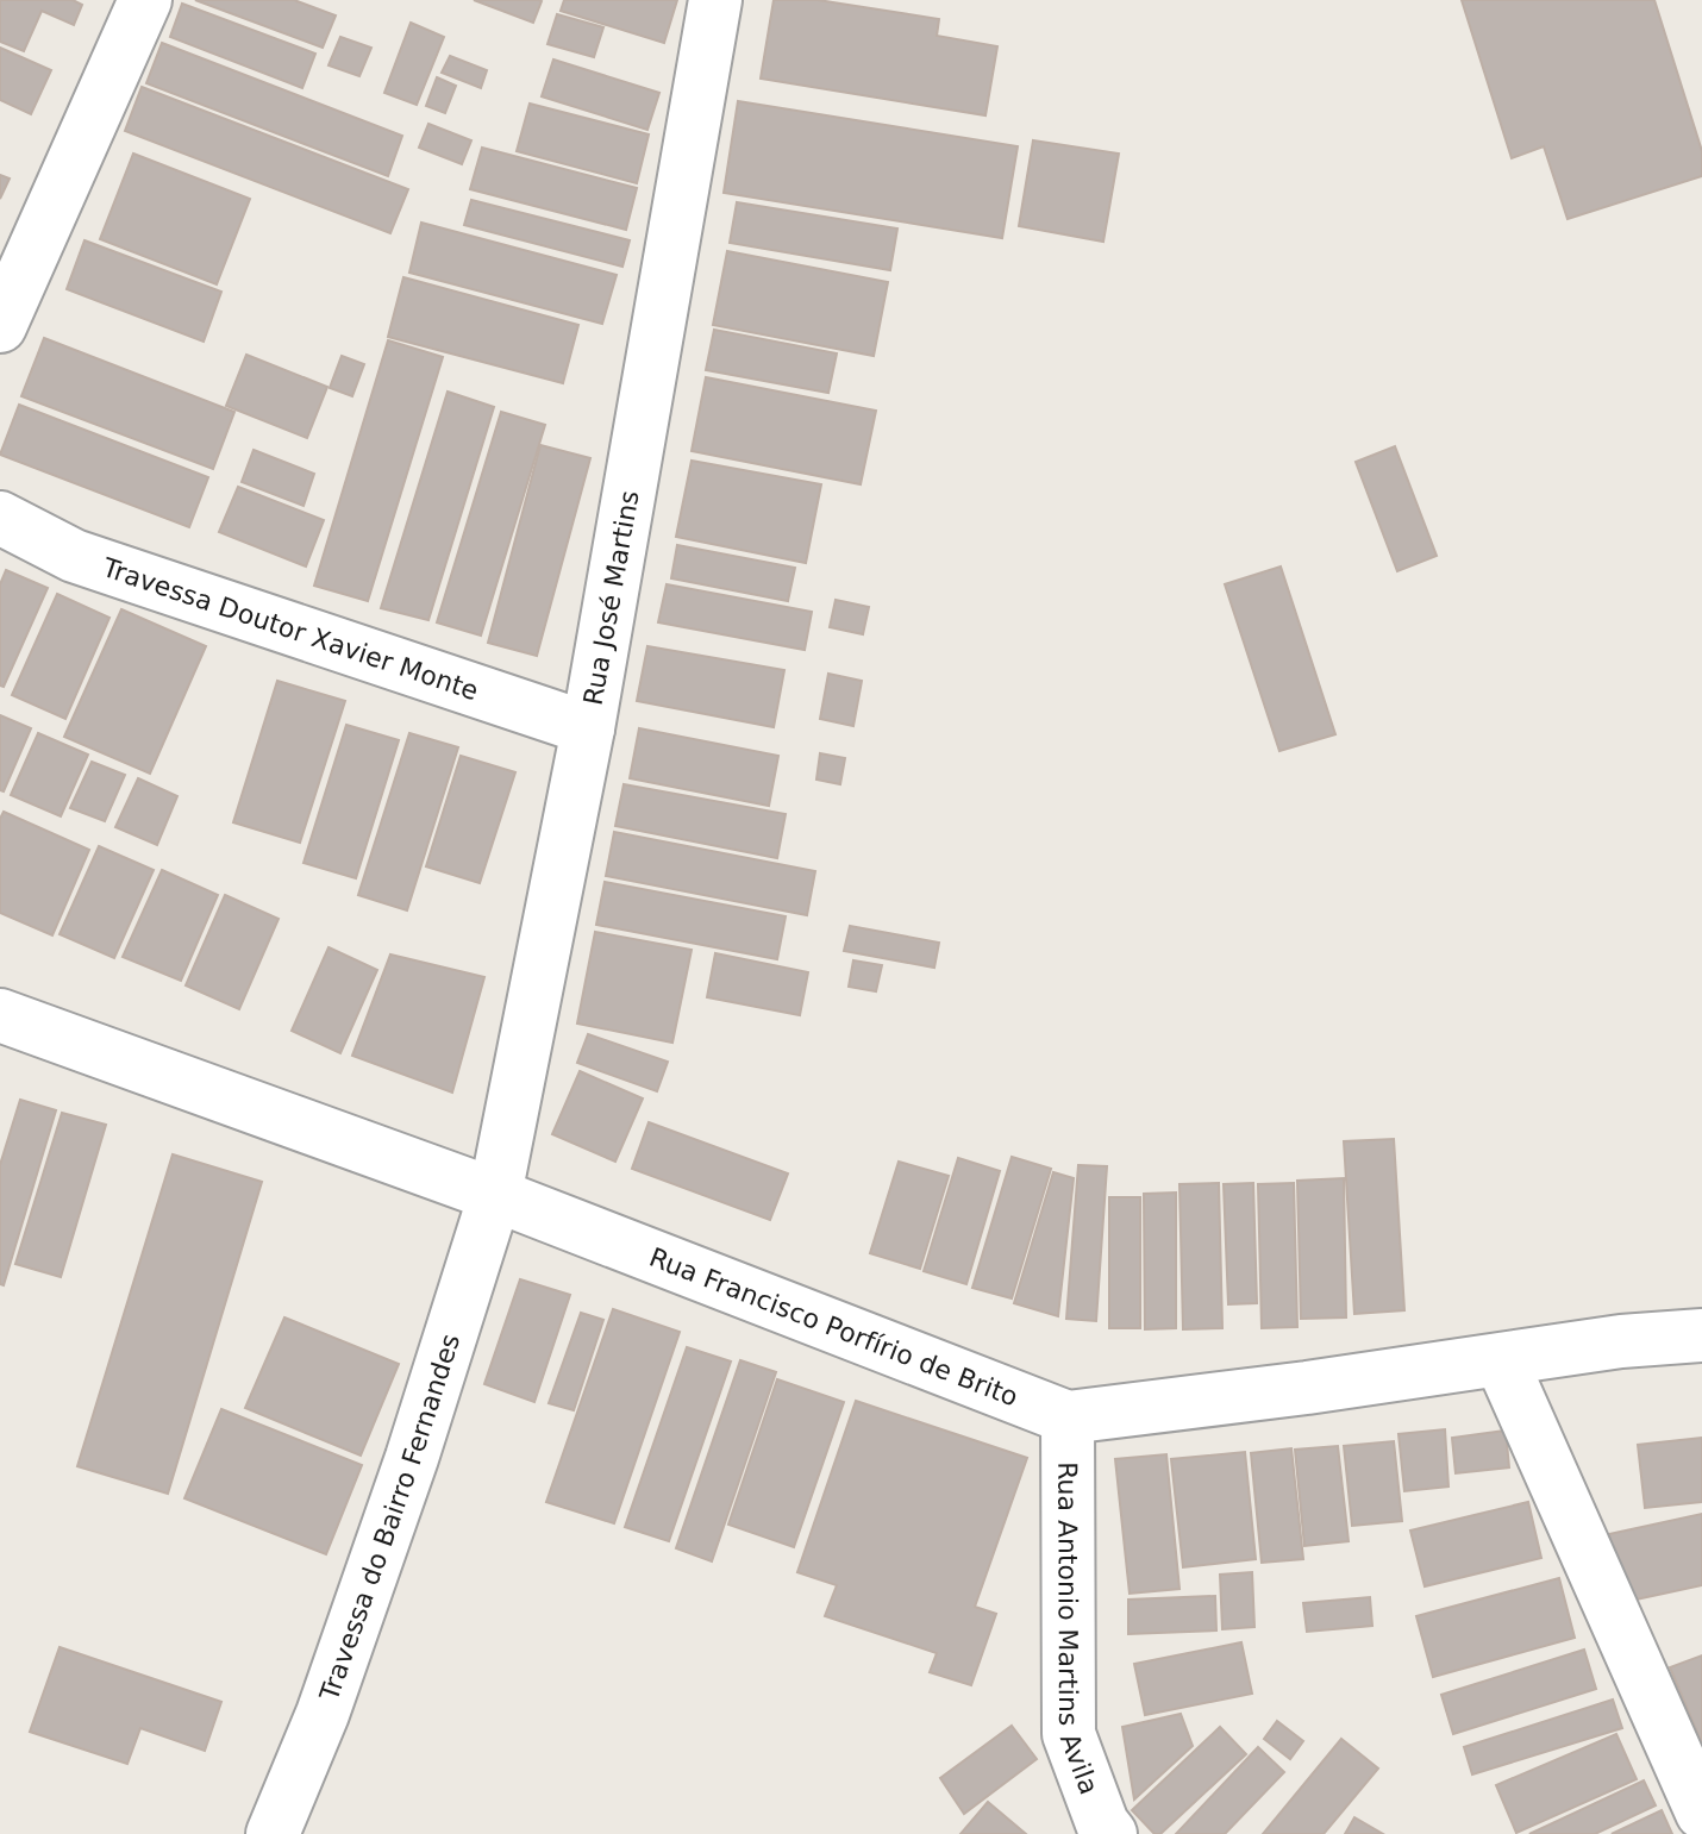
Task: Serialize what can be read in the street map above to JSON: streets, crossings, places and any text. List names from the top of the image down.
{
  "streets": {
    "street": [
      "Rua José Martins",
      "Travessa Doutor Xavier Monte",
      "Rua Francisco Porfírio de Brito",
      "Travessa do Bairro Fernandes",
      "Rua Antonio Martins Avila"
    ]
  },
  "crossings": [
    ["Rua José Martins", "Travessa Doutor Xavier Monte"],
    ["Rua José Martins", "Rua Francisco Porfírio de Brito"],
    ["Rua José Martins", "Travessa do Bairro Fernandes"],
    ["Rua Francisco Porfírio de Brito", "Travessa do Bairro Fernandes"],
    ["Rua Francisco Porfírio de Brito", "Rua Antonio Martins Avila"]
  ]
}
